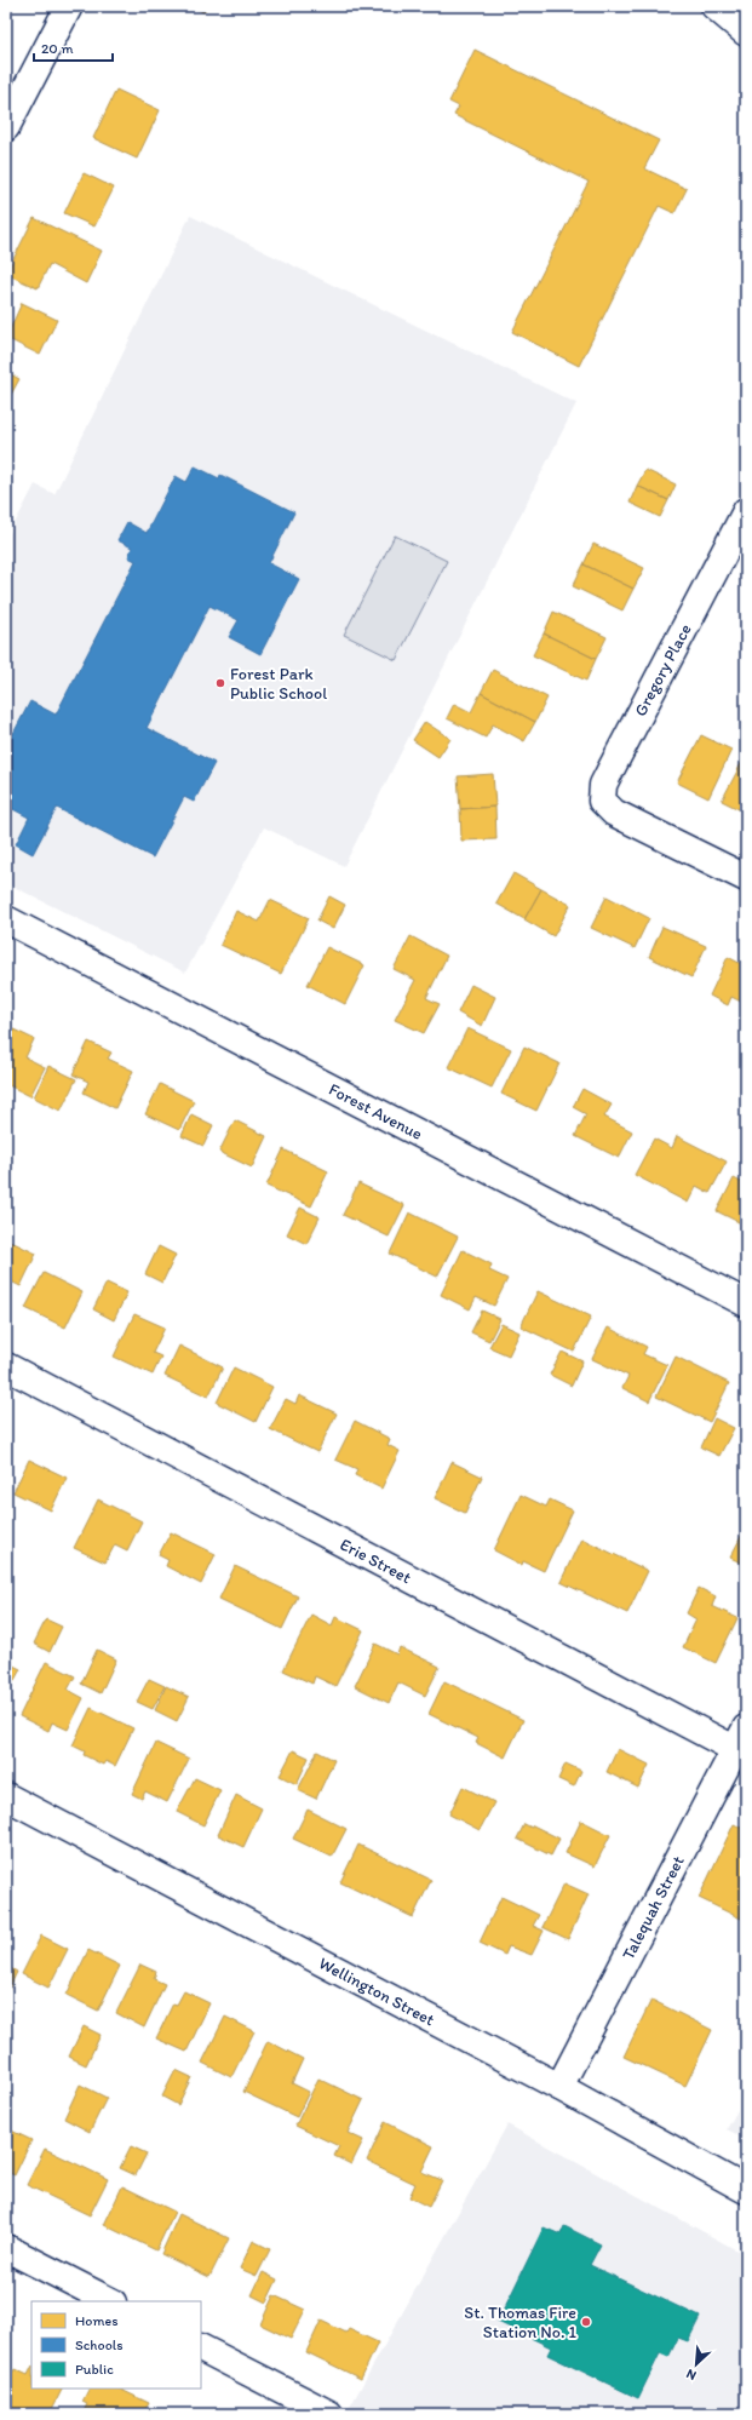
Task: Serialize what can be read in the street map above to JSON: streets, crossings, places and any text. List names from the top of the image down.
{
  "streets": {
    "street": [
      "Gregory Place",
      "Forest Avenue",
      "Erie Street",
      "Talequah Street",
      "Wellington Street"
    ]
  },
  "crossings": [
    ["Erie Street", "Talequah Street"],
    ["Talequah Street", "Wellington Street"]
  ],
  "places": ["Forest Park Public School", "St. Thomas Fire Station No. 1"],
  "legend": ["Homes", "Schools", "Public"],
  "scale_bar": "20 m",
  "north": "bottom left"
}
